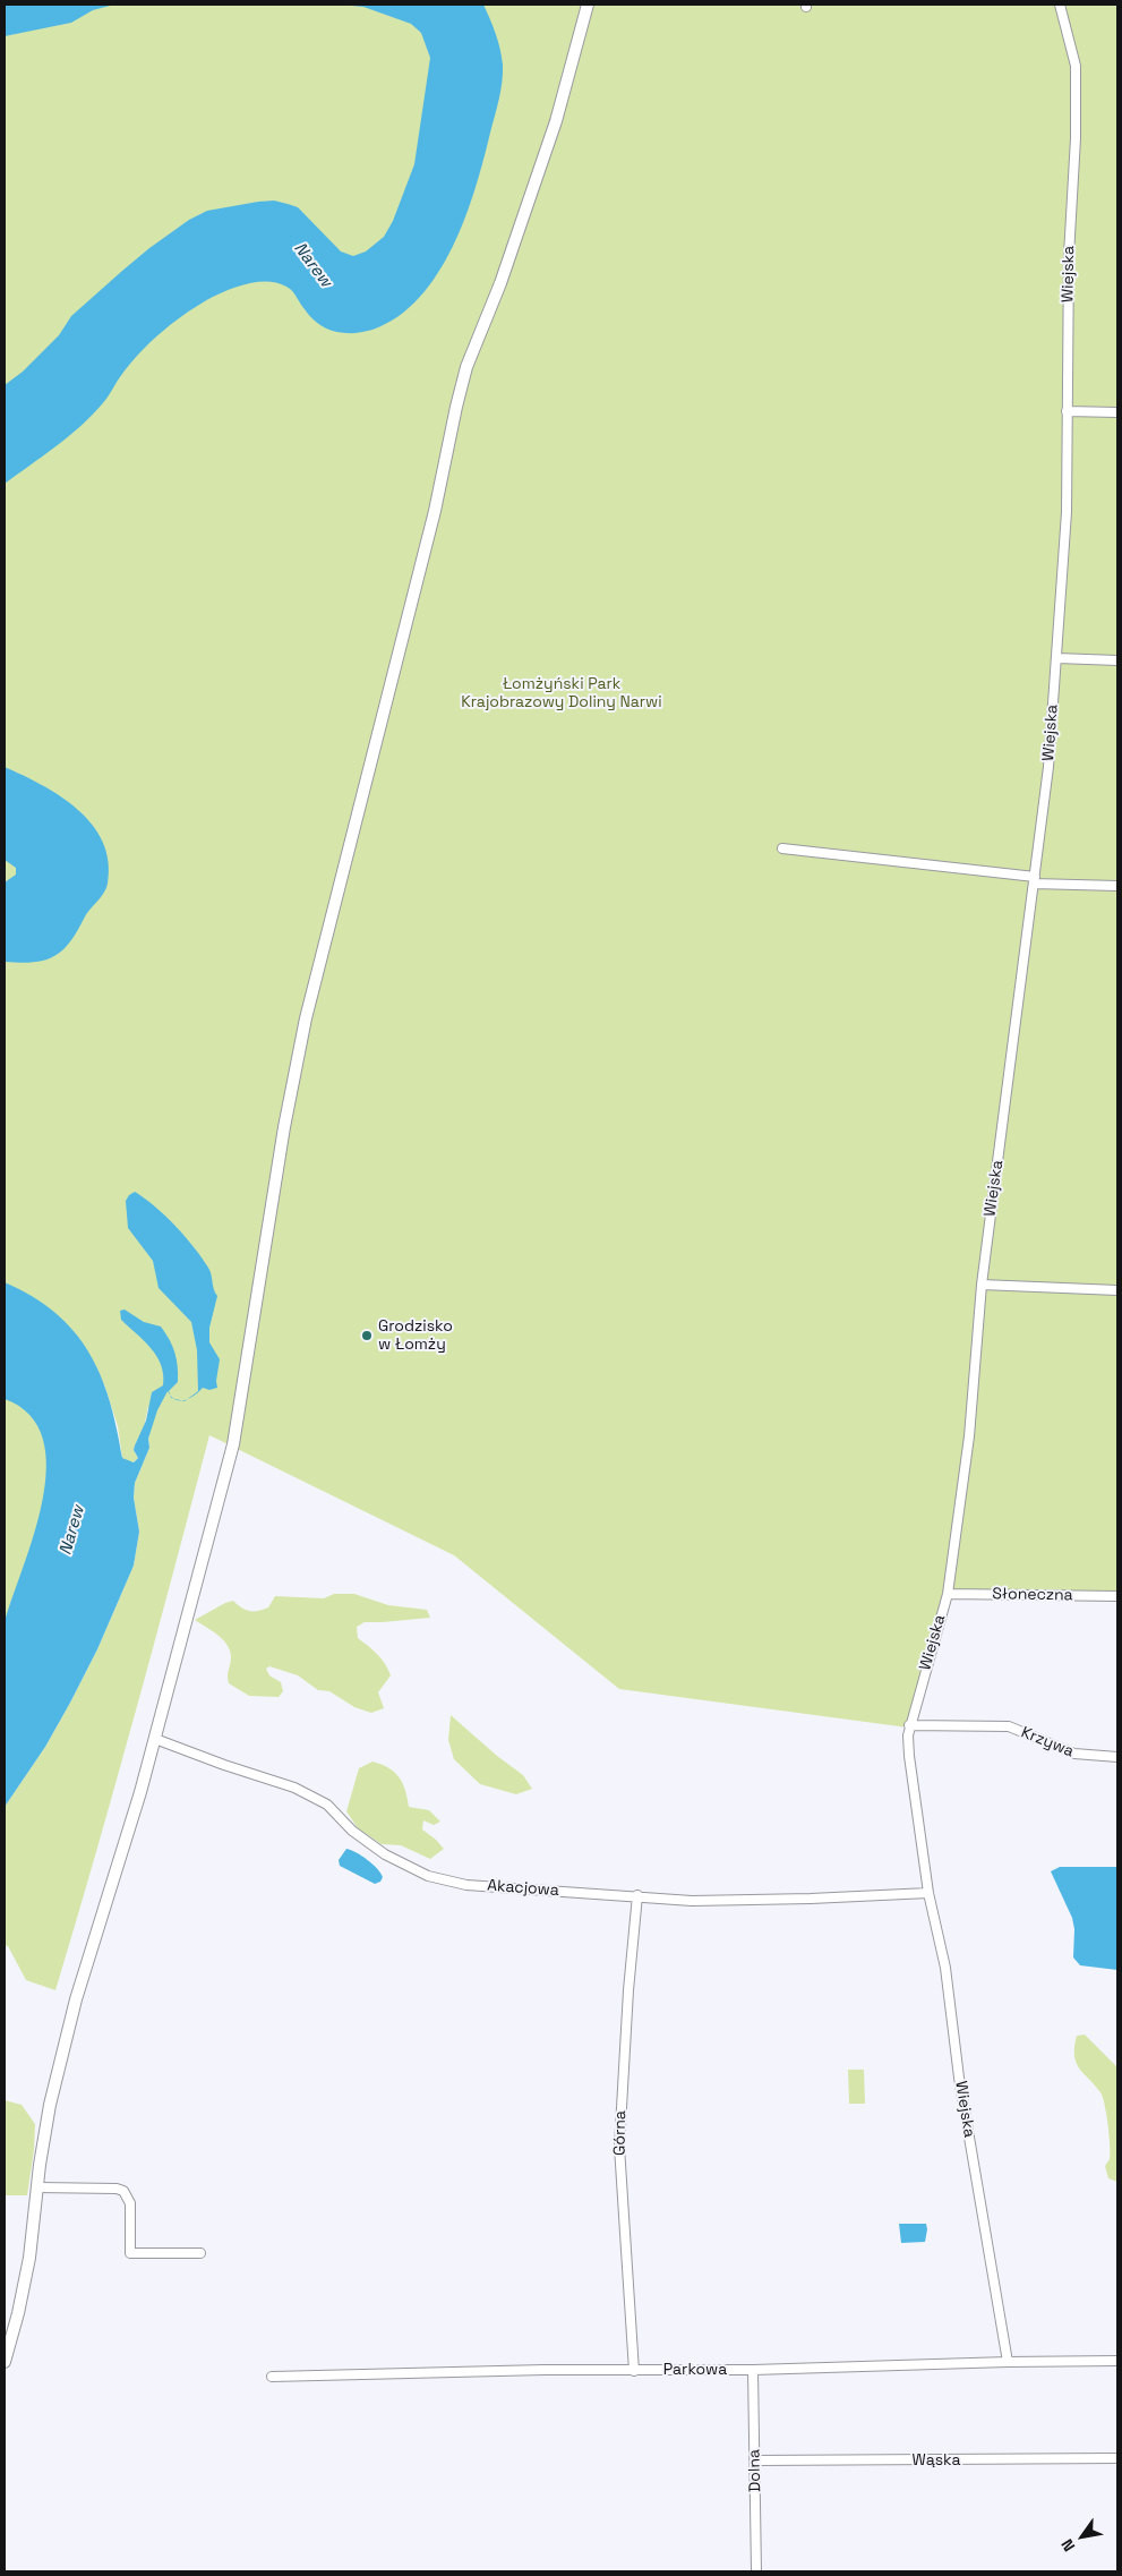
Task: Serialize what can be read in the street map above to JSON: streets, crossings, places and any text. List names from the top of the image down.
{
  "streets": {
    "street": [
      "Wiejska",
      "Słoneczna",
      "Krzywa",
      "Akacjowa",
      "Górna",
      "Parkowa",
      "Wąska",
      "Dolna"
    ]
  },
  "crossings": [
    ["Wiejska", "Słoneczna"],
    ["Wiejska", "Krzywa"],
    ["Wiejska", "Akacjowa"],
    ["Wiejska", "Parkowa"],
    ["Akacjowa", "Górna"],
    ["Górna", "Parkowa"],
    ["Parkowa", "Dolna"],
    ["Wąska", "Dolna"]
  ],
  "water": ["Narew"],
  "parks": ["Łomżyński Park Krajobrazowy Doliny Narwi"],
  "places": ["Grodzisko w Łomży"],
  "north": "bottom left"
}
